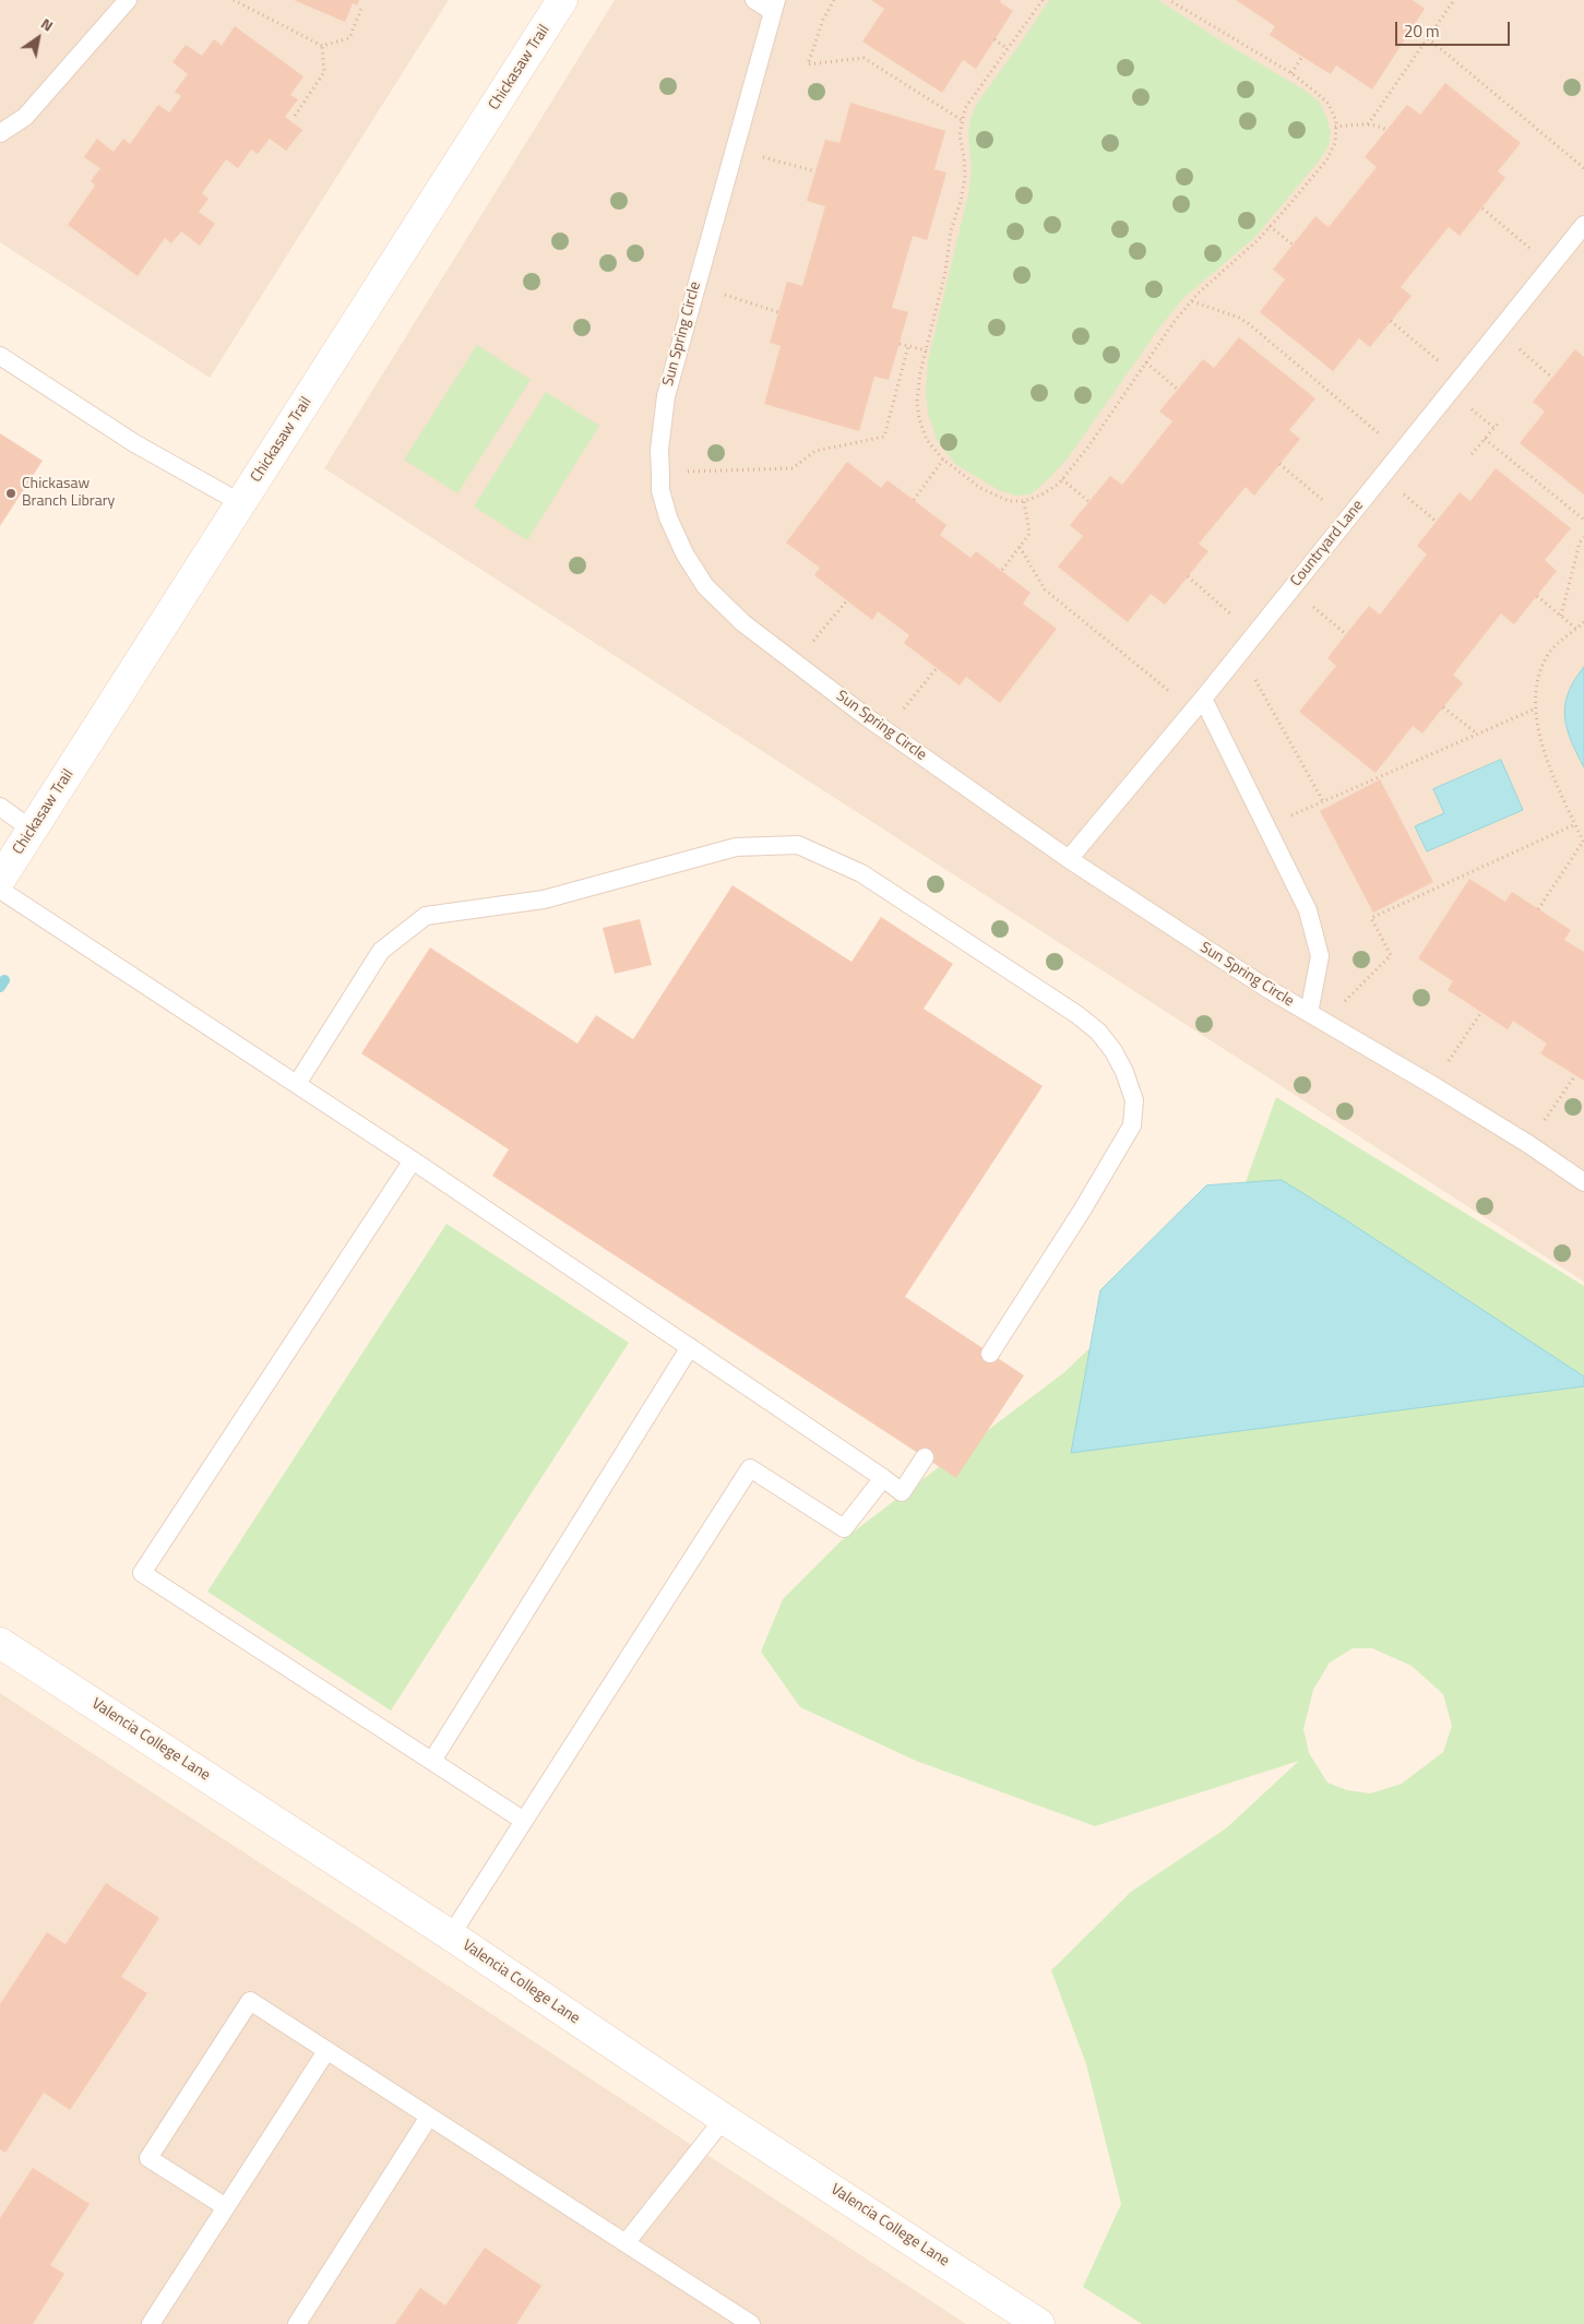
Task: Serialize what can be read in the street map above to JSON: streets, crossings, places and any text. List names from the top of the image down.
{
  "streets": {
    "street": ["Chickasaw Trail", "Valencia College Lane"],
    "lane": ["Sun Spring Circle", "Countryard Lane"]
  },
  "crossings": [
    ["Sun Spring Circle", "Countryard Lane"]
  ],
  "places": ["Chickasaw Branch Library"],
  "scale_bar": "20 m",
  "north": "top right"
}
